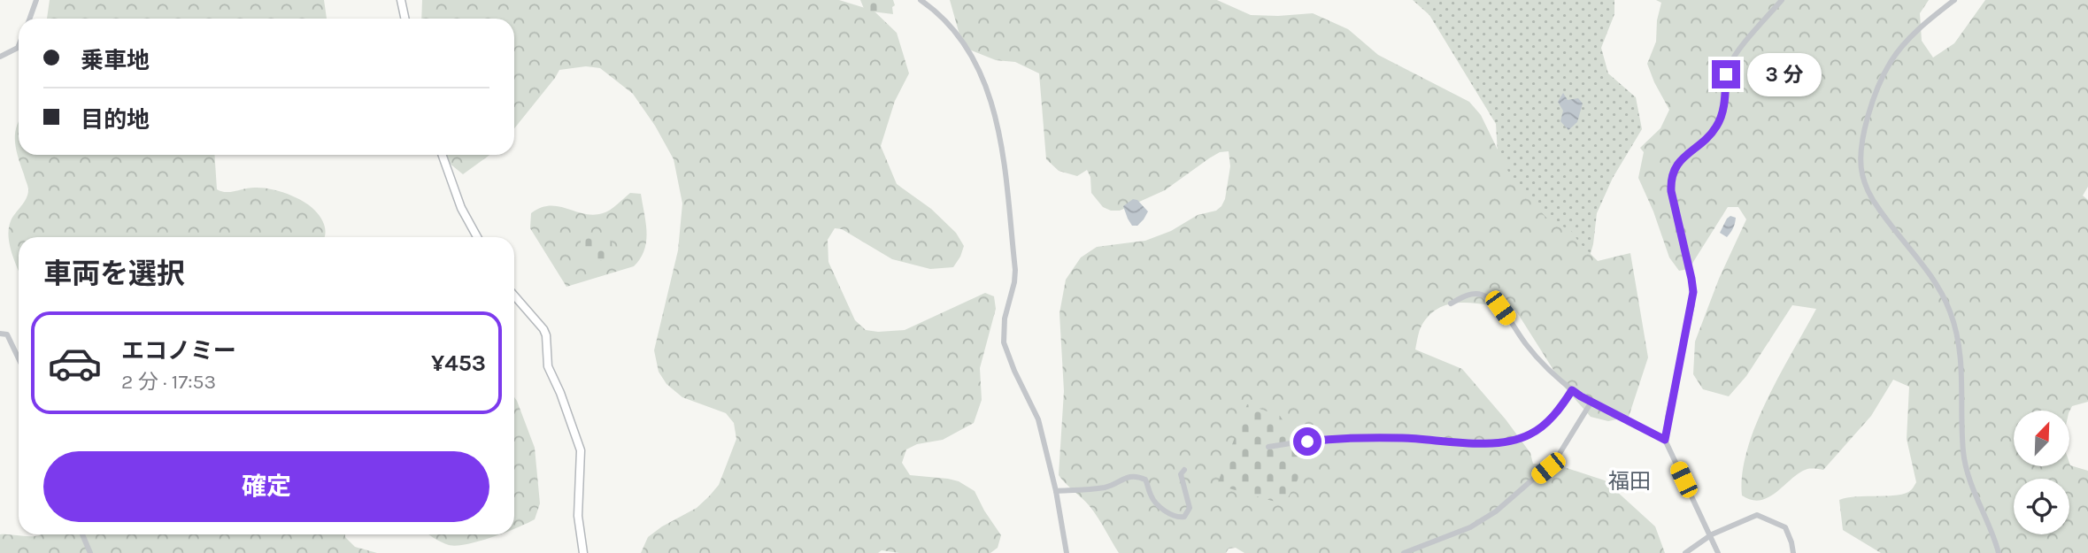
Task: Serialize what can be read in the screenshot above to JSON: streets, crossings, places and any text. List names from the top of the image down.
{
  "districts": ["福田"],
  "north": "top right",
  "page": {
    "banner": ["乗車地", "目的地"],
    "bubble": "3 分",
    "heading": "車両を選択",
    "list": [
      {
        "name": "エコノミー",
        "note": "2 分 · 17:53",
        "value": "¥453"
      }
    ],
    "buttons": "確定"
  }
}
